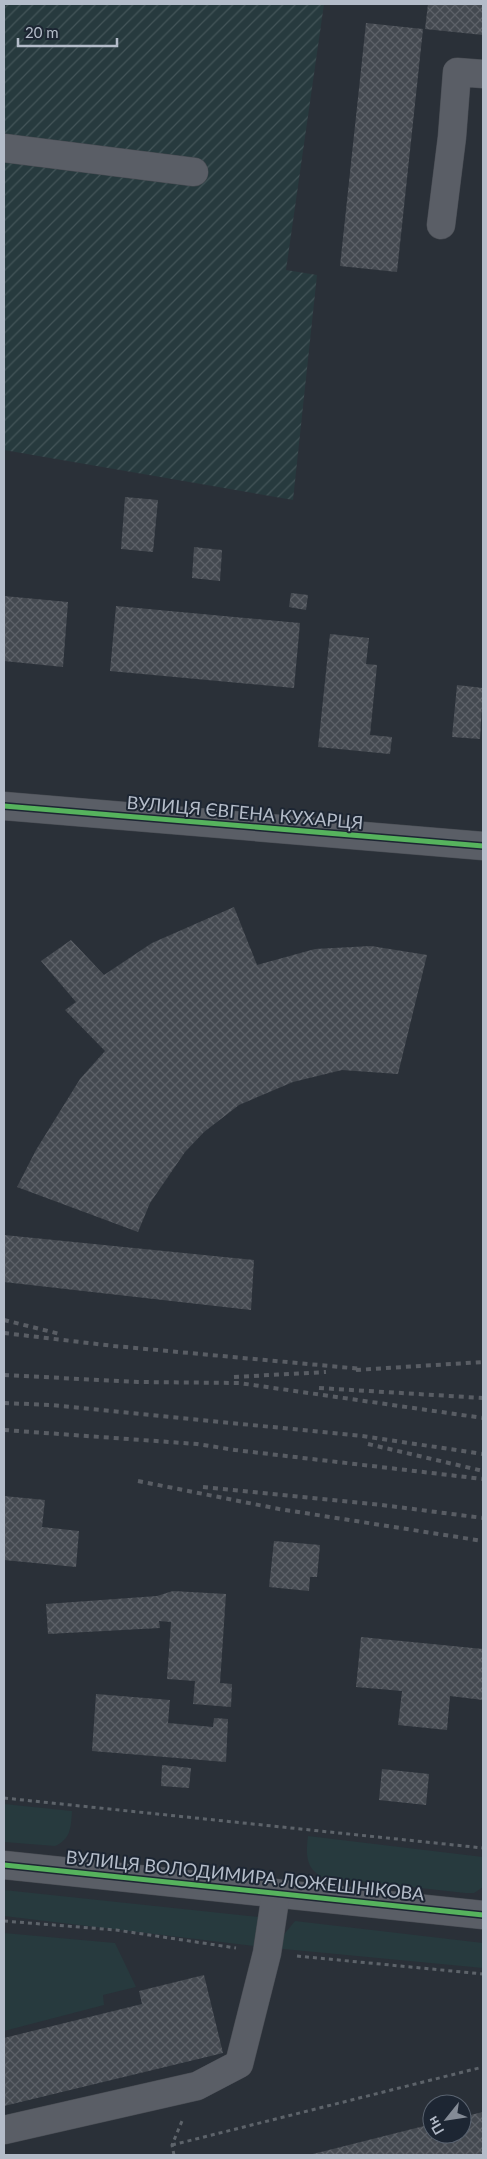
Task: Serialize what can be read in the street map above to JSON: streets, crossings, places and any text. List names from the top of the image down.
{
  "streets": {
    "street": ["ВУЛИЦЯ ЄВГЕНА КУХАРЦЯ", "ВУЛИЦЯ ВОЛОДИМИРА ЛОЖЕШНІКОВА"]
  },
  "scale_bar": "20 m",
  "north": "bottom left"
}
